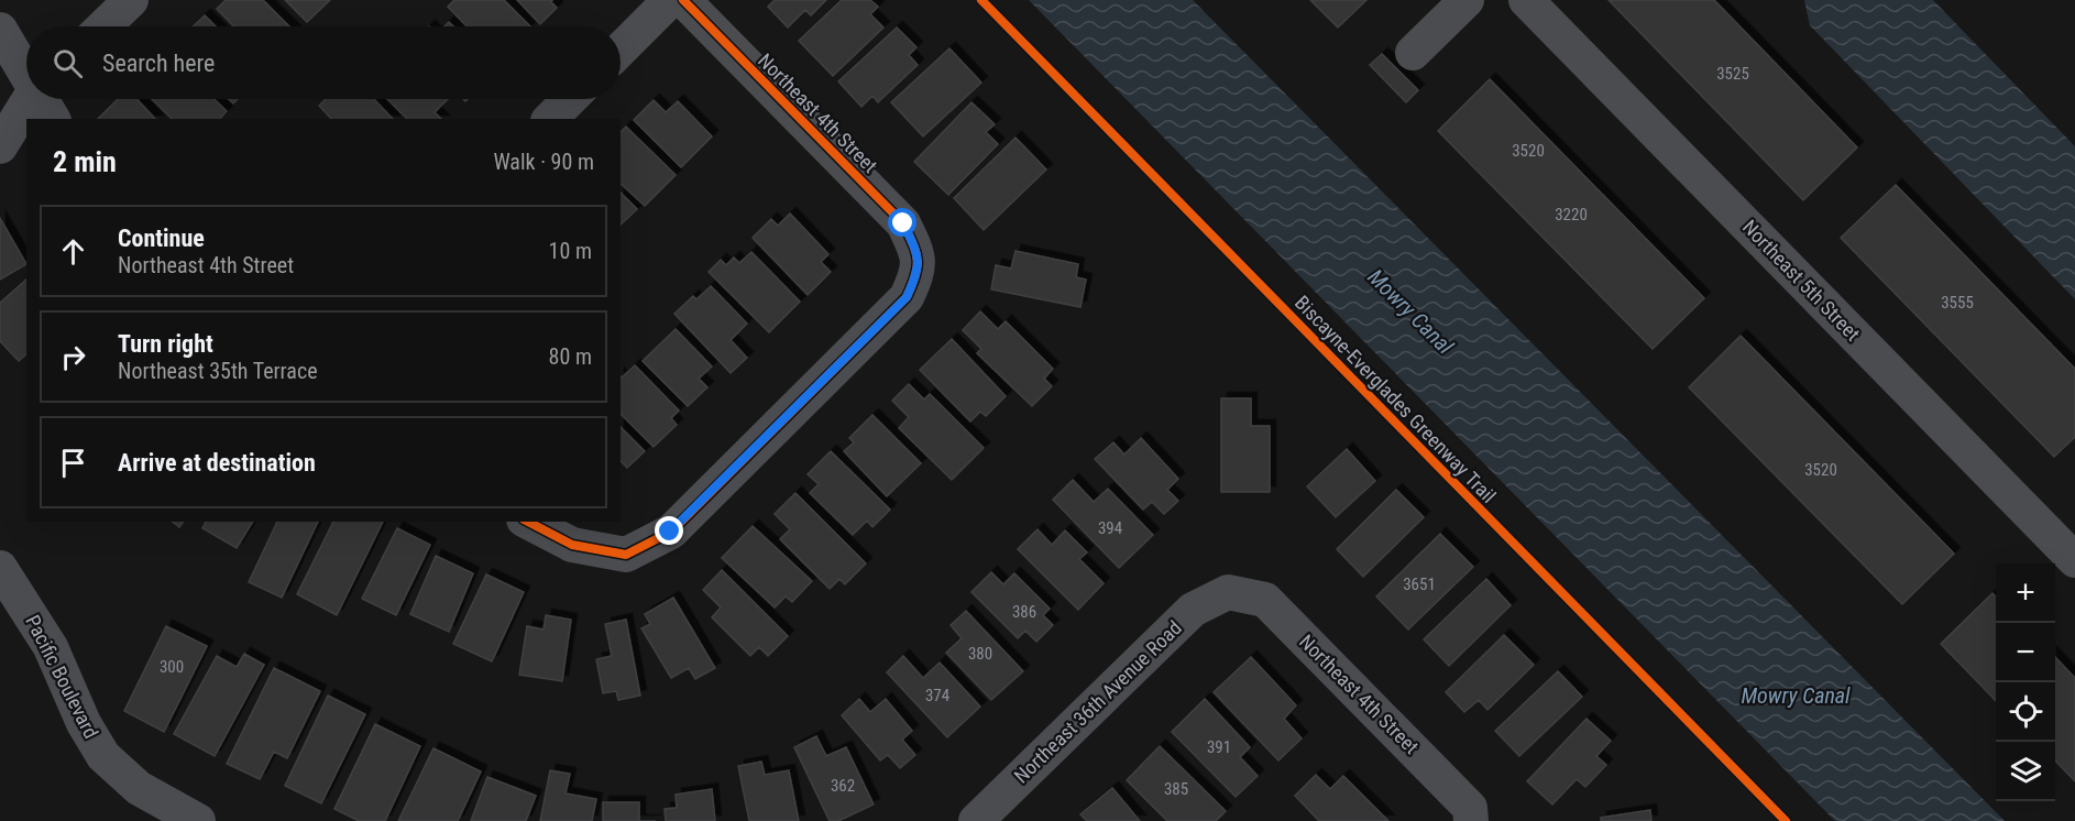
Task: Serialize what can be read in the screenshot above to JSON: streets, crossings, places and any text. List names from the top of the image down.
{
  "streets": {
    "street": [
      "Northeast 4th Street",
      "Northeast 5th Street",
      "Pacific Boulevard",
      "Northeast 36th Avenue Road"
    ],
    "cycle path": ["Biscayne-Everglades Greenway Trail"]
  },
  "crossings": [
    ["Northeast 4th Street", "Northeast 36th Avenue Road"]
  ],
  "water": ["Mowry Canal"],
  "house_numbers": [
    "3525",
    "3520",
    "3220",
    "3555",
    "3520",
    "394",
    "3651",
    "386",
    "380",
    "300",
    "374",
    "391",
    "362",
    "385"
  ],
  "page": {
    "search": "Search here",
    "heading": ["2 min", "Walk · 90 m"],
    "list": [
      ["Continue", "Northeast 4th Street", "10 m"],
      ["Turn right", "Northeast 35th Terrace", "80 m"],
      "Arrive at destination"
    ],
    "map_buttons": ["+", "−"]
  }
}
